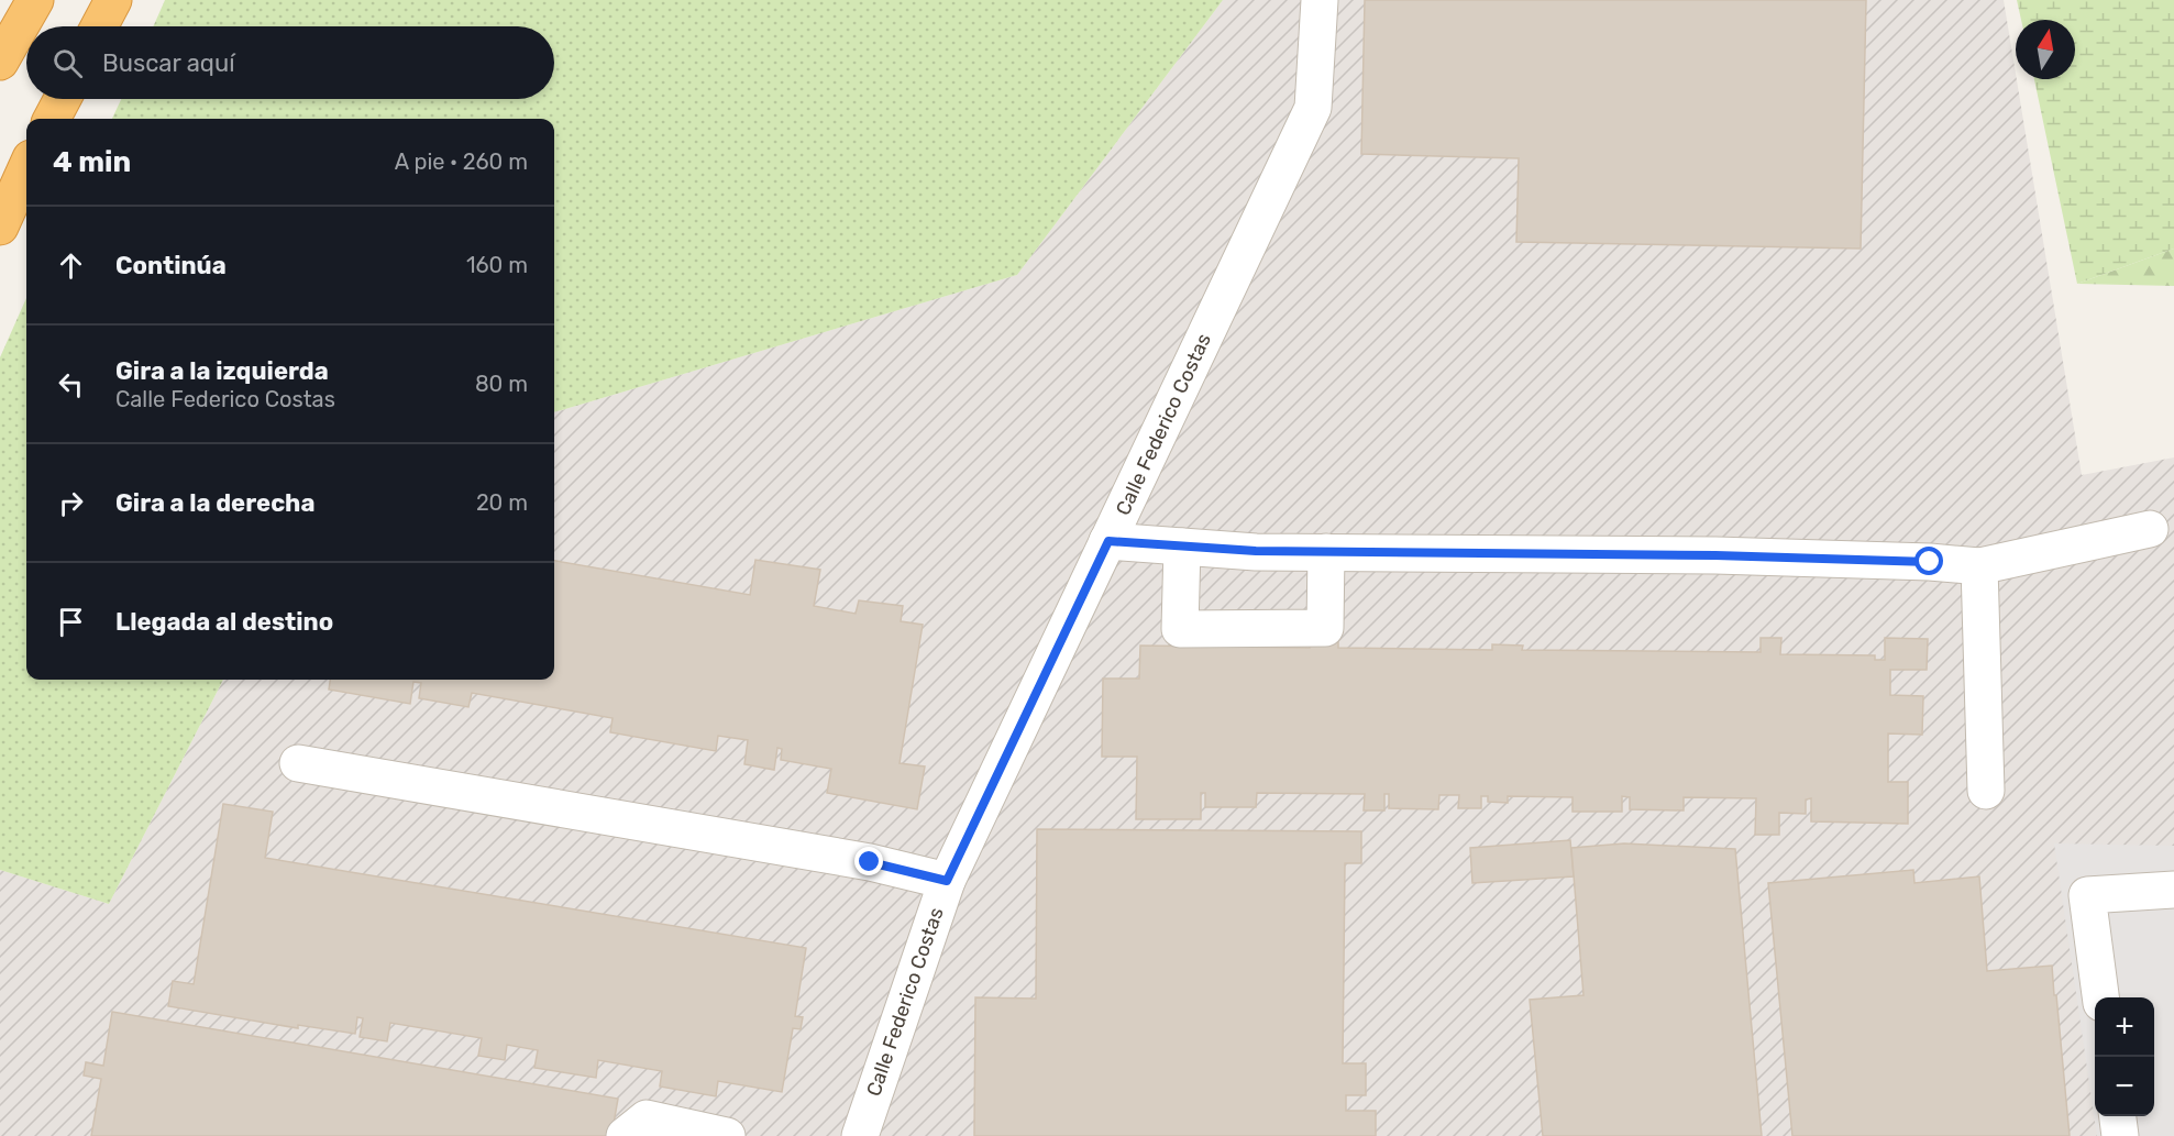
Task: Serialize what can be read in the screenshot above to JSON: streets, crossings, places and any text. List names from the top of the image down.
{
  "streets": {
    "street": ["Calle Federico Costas"]
  },
  "north": "top",
  "page": {
    "search": "Buscar aquí",
    "heading": ["4 min", "A pie · 260 m"],
    "list": [
      ["Continúa", "160 m"],
      ["Gira a la izquierda", "Calle Federico Costas", "80 m"],
      ["Gira a la derecha", "20 m"],
      "Llegada al destino"
    ],
    "map_buttons": ["+", "−"]
  }
}
